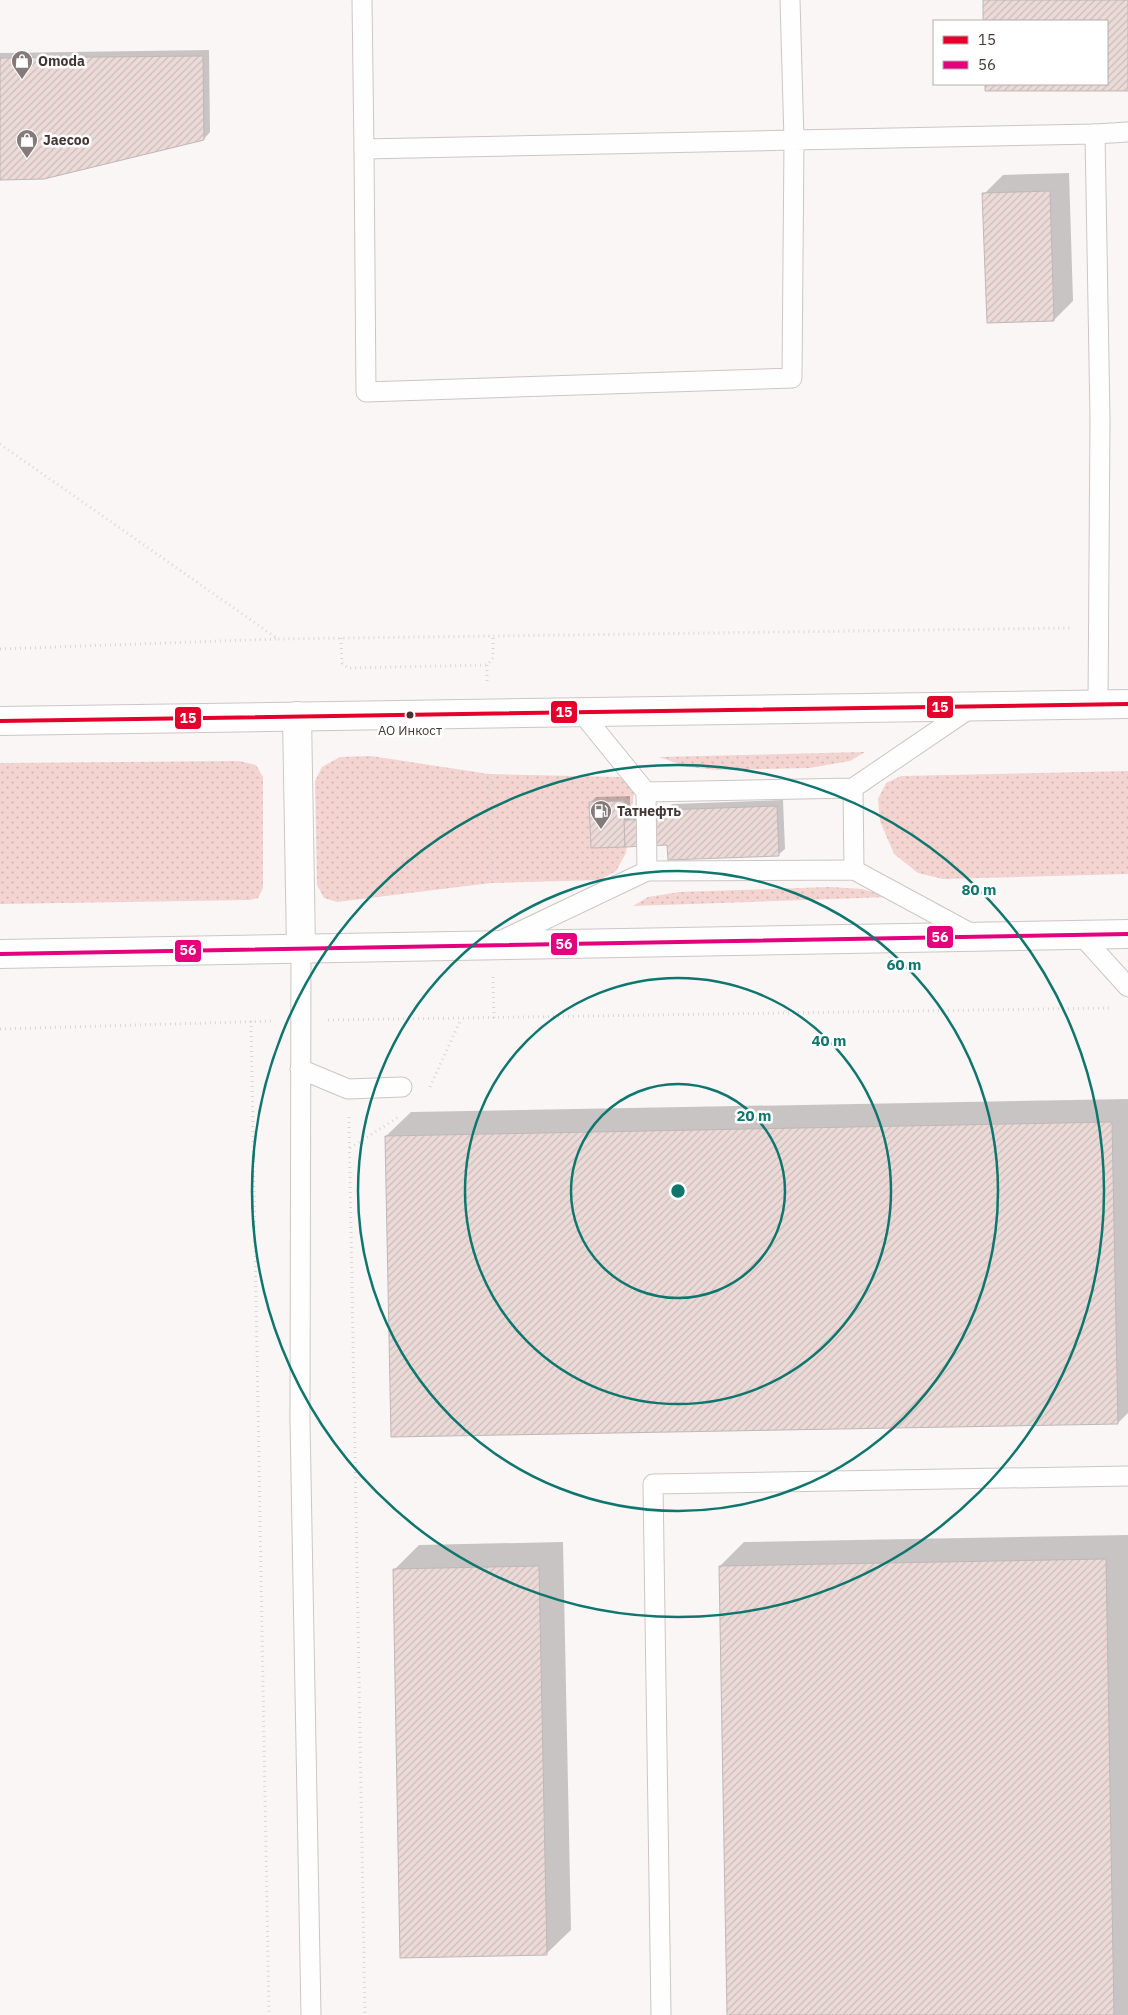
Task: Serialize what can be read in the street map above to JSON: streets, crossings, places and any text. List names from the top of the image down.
{
  "places": {
    "shop": ["Omoda", "Jaecoo"],
    "other": ["АО Инкост"],
    "fuel station": ["Татнефть"]
  },
  "lines": ["transit line 15", "transit line 56"],
  "legend": ["15", "56"],
  "rings": [
    "80 m",
    "60 m",
    "40 m",
    "20 m"
  ]
}
